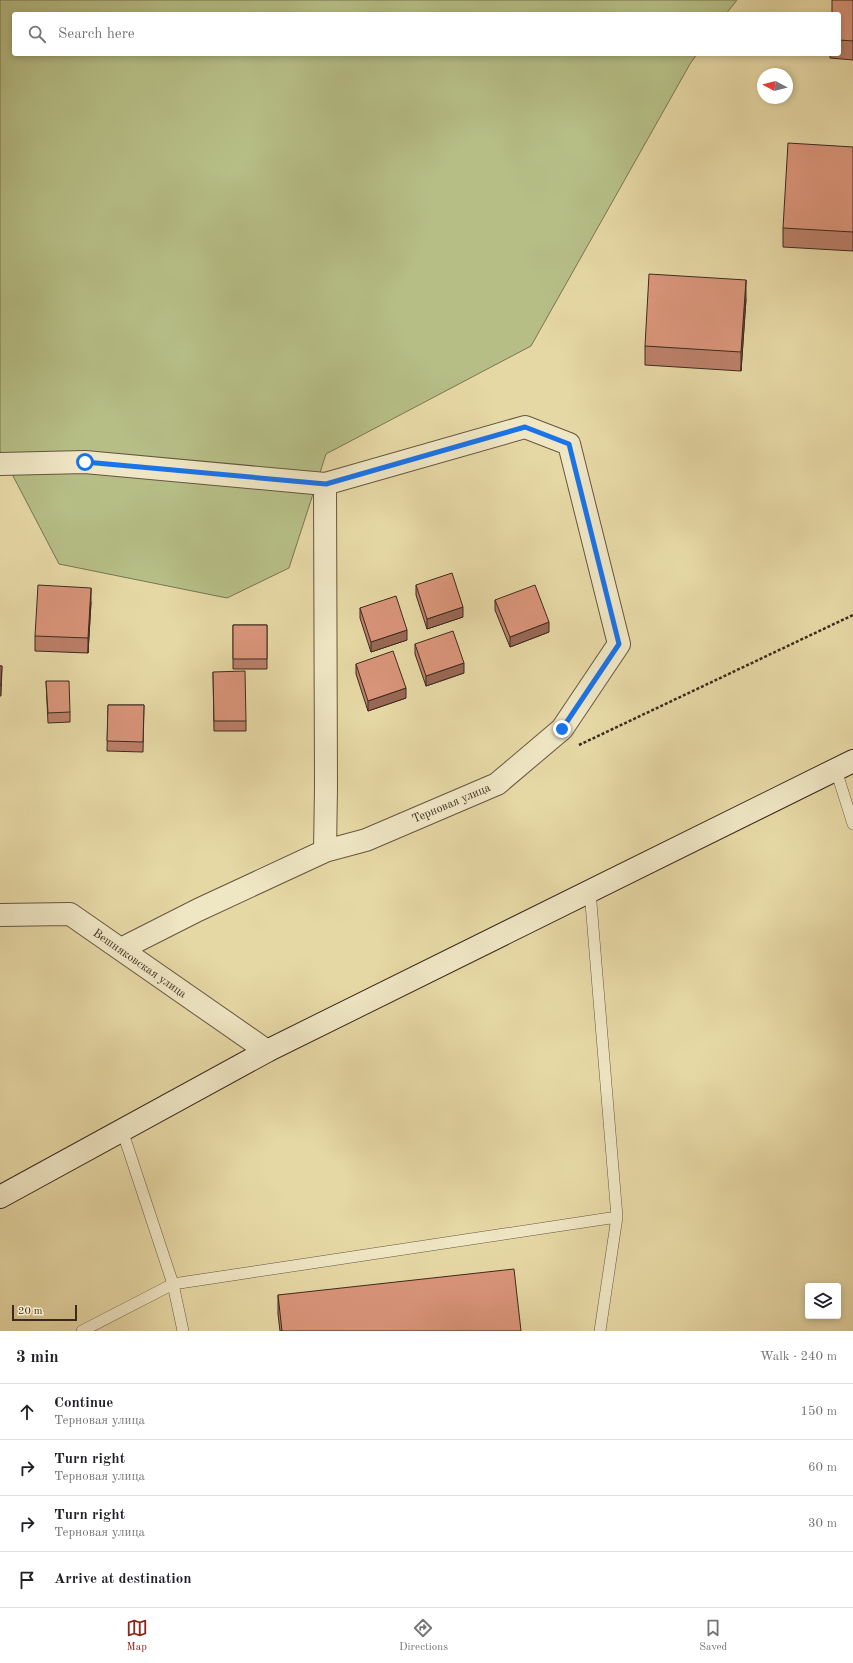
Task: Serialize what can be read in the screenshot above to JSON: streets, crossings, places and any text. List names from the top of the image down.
{
  "streets": {
    "street": ["Терновая улица", "Вешняковская улица"]
  },
  "scale_bar": "20 m",
  "north": "left",
  "page": {
    "search": "Search here",
    "scale": "20 m",
    "heading": ["3 min", "Walk · 240 m"],
    "list": [
      ["Continue", "Терновая улица", "150 m"],
      ["Turn right", "Терновая улица", "60 m"],
      ["Turn right", "Терновая улица", "30 m"],
      "Arrive at destination"
    ],
    "nav": ["Map", "Directions", "Saved"]
  }
}
